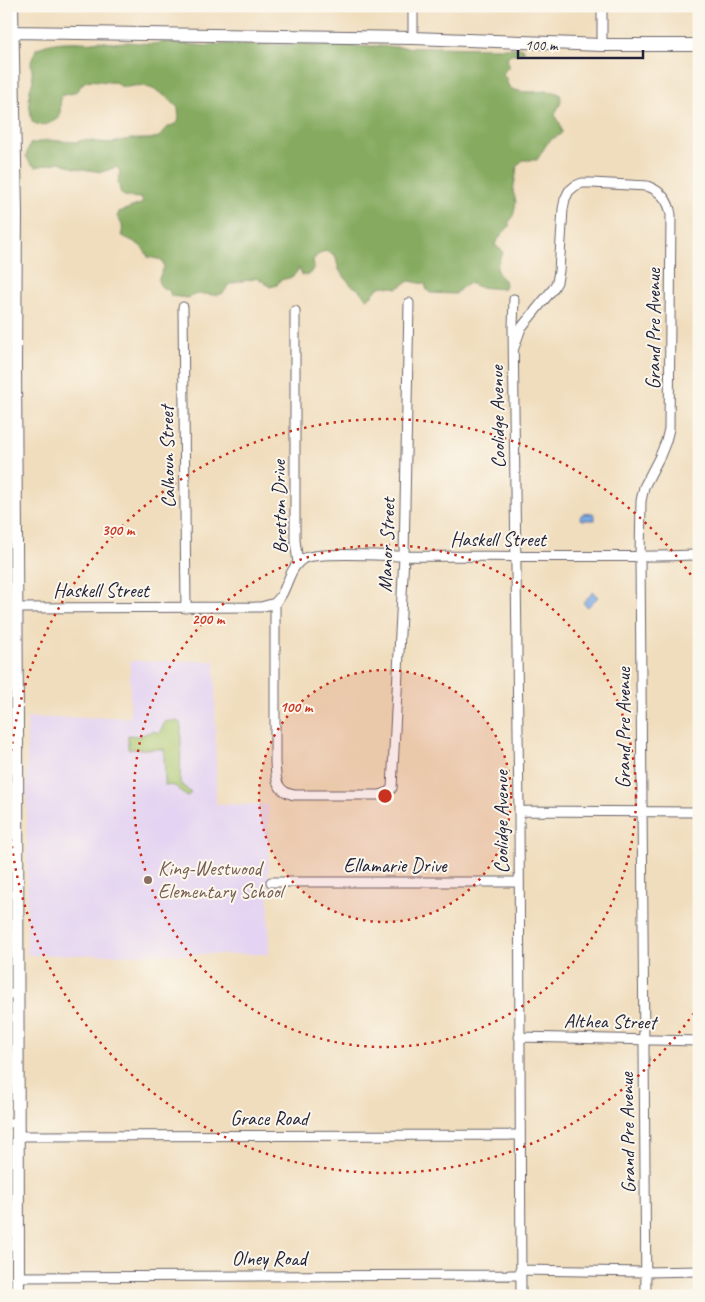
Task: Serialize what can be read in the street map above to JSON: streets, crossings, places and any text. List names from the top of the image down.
{
  "streets": {
    "street": [
      "Grand Pre Avenue",
      "Coolidge Avenue",
      "Calhoun Street",
      "Bretton Drive",
      "Haskell Street",
      "Manor Street",
      "Ellamarie Drive",
      "Althea Street",
      "Grace Road",
      "Olney Road"
    ]
  },
  "crossings": [
    ["Grand Pre Avenue", "Coolidge Avenue"],
    ["Grand Pre Avenue", "Haskell Street"],
    ["Grand Pre Avenue", "Althea Street"],
    ["Grand Pre Avenue", "Olney Road"],
    ["Coolidge Avenue", "Haskell Street"],
    ["Coolidge Avenue", "Ellamarie Drive"],
    ["Coolidge Avenue", "Althea Street"],
    ["Coolidge Avenue", "Grace Road"],
    ["Coolidge Avenue", "Olney Road"],
    ["Calhoun Street", "Haskell Street"],
    ["Bretton Drive", "Haskell Street"],
    ["Bretton Drive", "Manor Street"],
    ["Haskell Street", "Manor Street"]
  ],
  "places": ["King-Westwood Elementary School"],
  "scale_bar": "100 m",
  "rings": ["300 m", "200 m", "100 m"]
}
